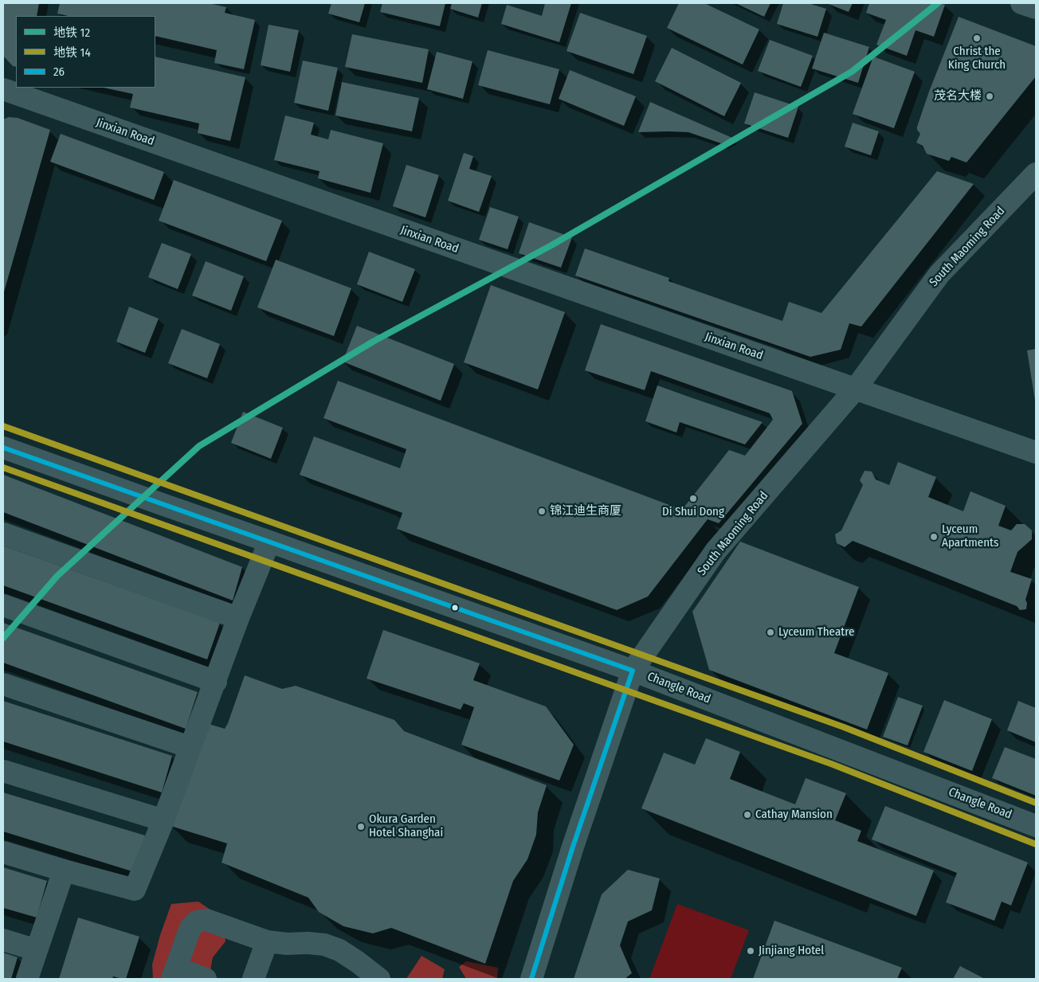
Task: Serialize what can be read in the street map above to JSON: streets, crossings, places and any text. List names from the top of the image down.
{
  "streets": {
    "street": ["Jinxian Road", "South Maoming Road", "Changle Road"]
  },
  "crossings": [
    ["Jinxian Road", "South Maoming Road"],
    ["South Maoming Road", "Changle Road"]
  ],
  "places": [
    "Christ the King Church",
    "茂名大楼",
    "Di Shui Dong",
    "锦江迪生商厦",
    "Lyceum Apartments",
    "Lyceum Theatre",
    "Cathay Mansion",
    "Okura Garden Hotel Shanghai",
    "Jinjiang Hotel"
  ],
  "lines": ["metro line 12", "metro line 14", "transit line 26"],
  "legend": ["地铁 12", "地铁 14", "26"]
}
